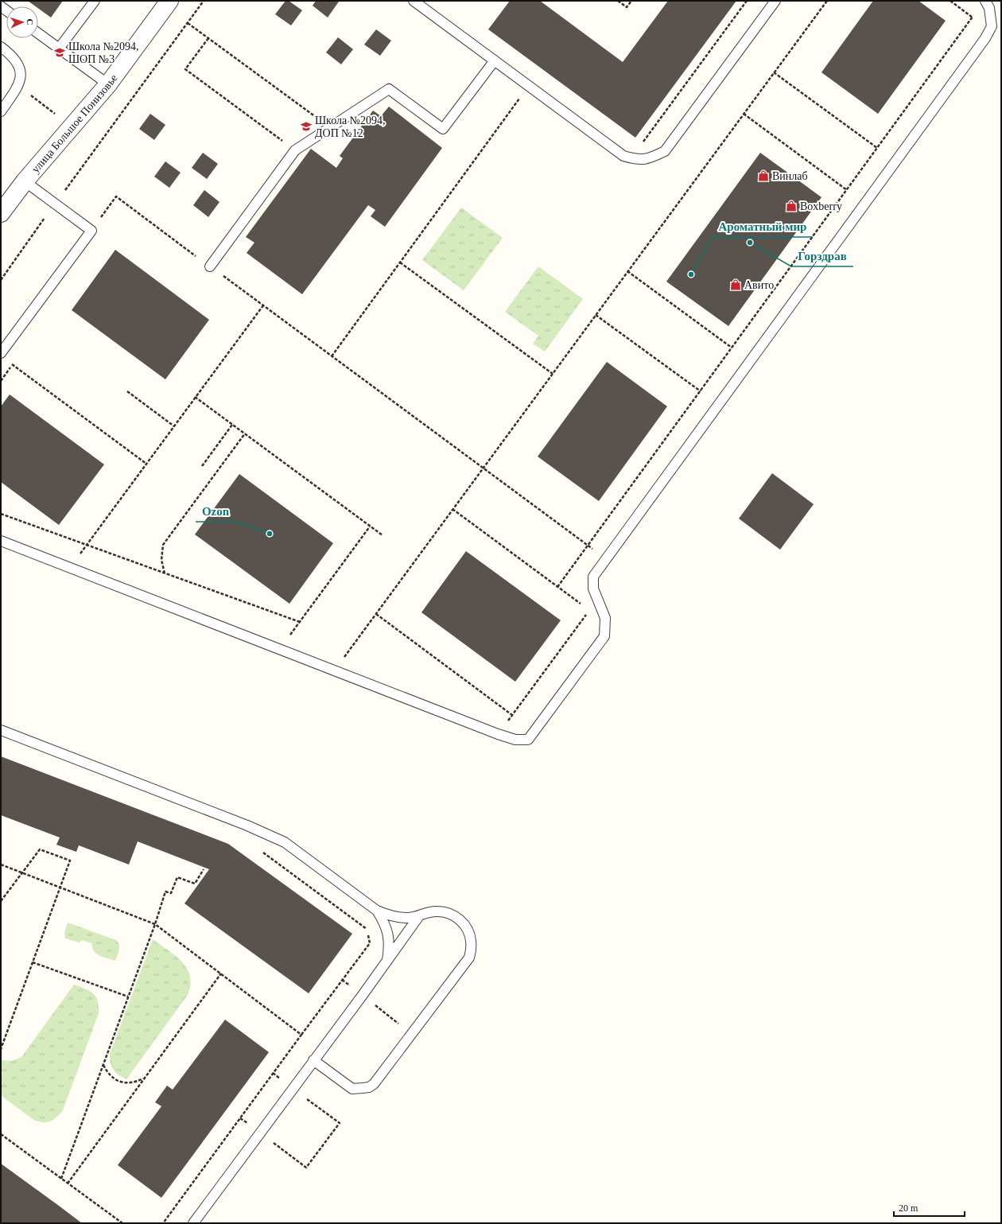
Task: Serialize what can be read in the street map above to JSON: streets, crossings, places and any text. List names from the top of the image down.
{
  "streets": {
    "street": ["улица Большое Понизовье"]
  },
  "places": {
    "school or university": ["Школа №2094, ШОП №3", "Школа №2094, ДОП №12"],
    "shop": ["Винлаб", "Boxberry", "Авито"],
    "other": ["Горздрав", "Ароматный мир", "Ozon"]
  },
  "scale_bar": "20 m",
  "north": "right"
}
